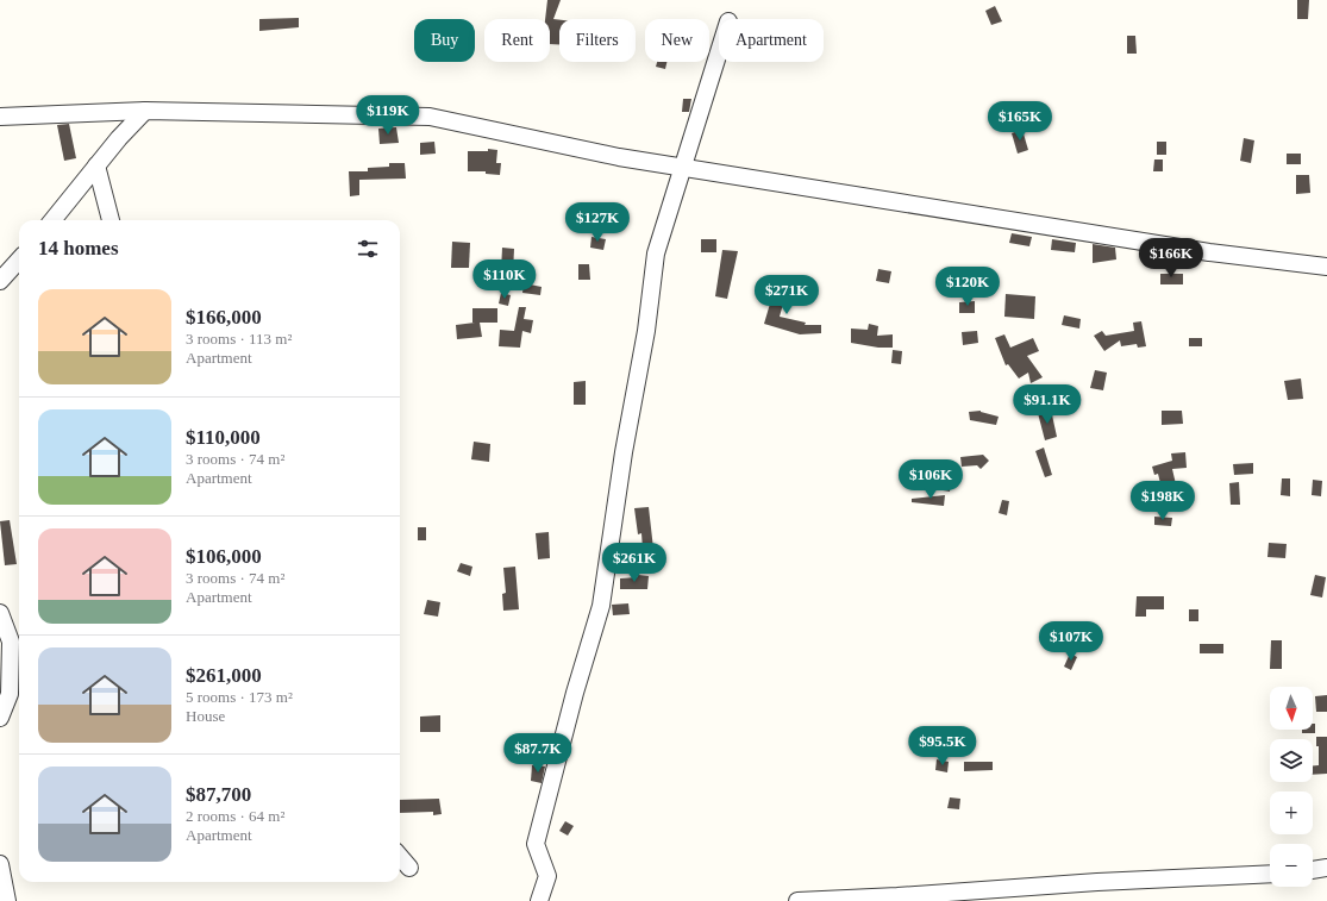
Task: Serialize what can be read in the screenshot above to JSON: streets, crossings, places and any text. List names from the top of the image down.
{
  "north": "bottom",
  "page": {
    "chip": [
      "Buy",
      "Rent",
      "Filters",
      "New",
      "Apartment"
    ],
    "price": [
      "$119K",
      "$165K",
      "$127K",
      "$166K",
      "$110K",
      "$120K",
      "$271K",
      "$91.1K",
      "$106K",
      "$198K",
      "$261K",
      "$107K",
      "$95.5K",
      "$87.7K"
    ],
    "heading": "14 homes",
    "list": [
      {
        "name": "$166,000",
        "note": "3 rooms · 113 m² · Apartment"
      },
      {
        "name": "$110,000",
        "note": "3 rooms · 74 m² · Apartment"
      },
      {
        "name": "$106,000",
        "note": "3 rooms · 74 m² · Apartment"
      },
      {
        "name": "$261,000",
        "note": "5 rooms · 173 m² · House"
      },
      {
        "name": "$87,700",
        "note": "2 rooms · 64 m² · Apartment"
      }
    ],
    "map_buttons": ["+", "−"]
  }
}
